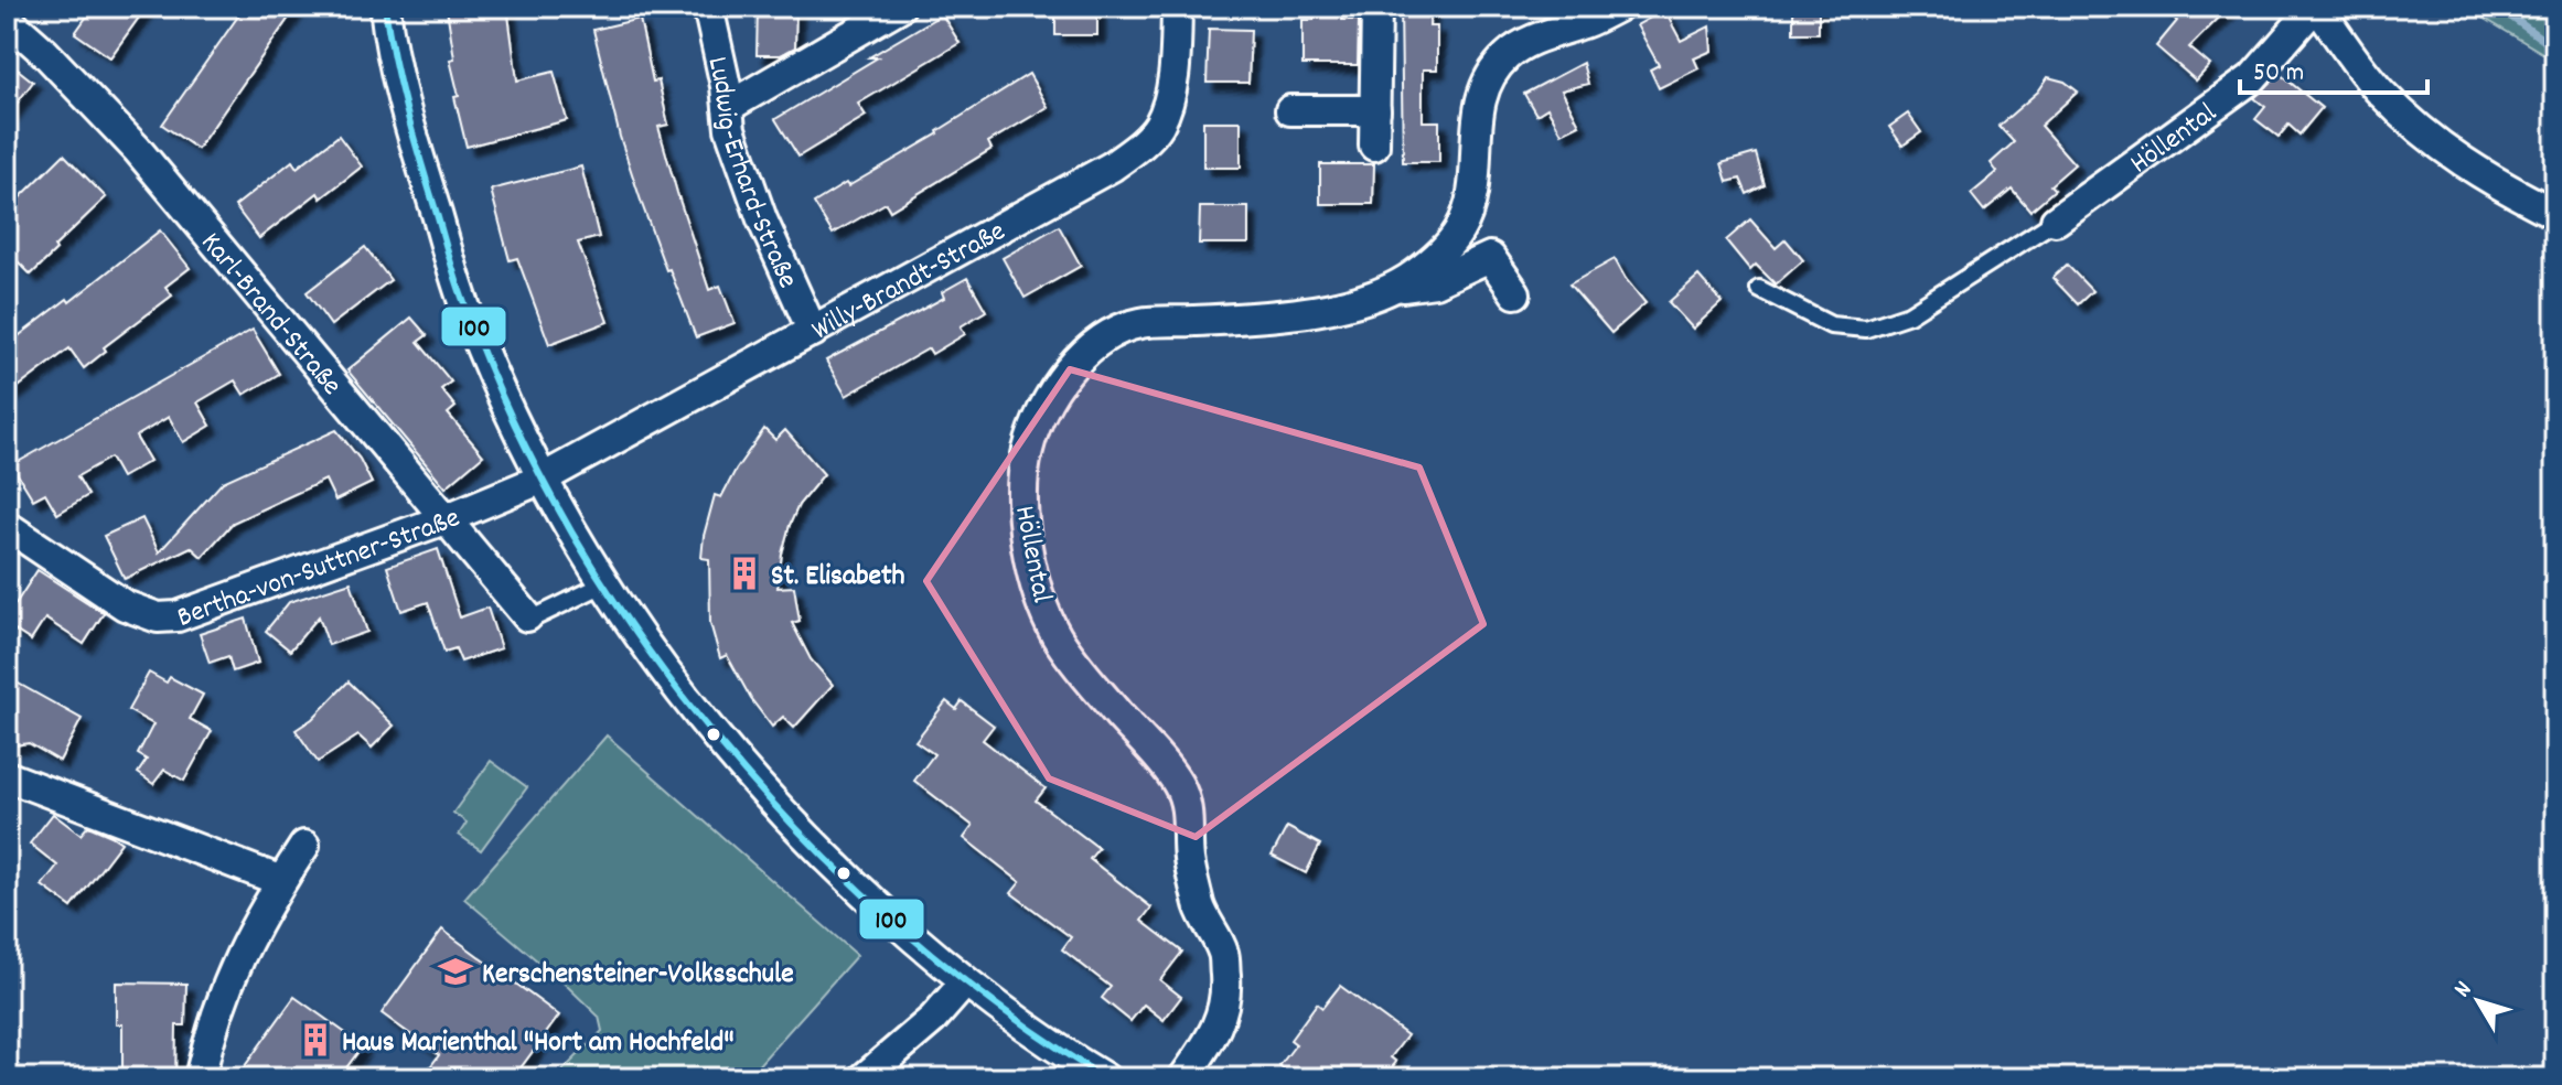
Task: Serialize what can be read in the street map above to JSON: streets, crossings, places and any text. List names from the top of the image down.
{
  "streets": {
    "street": [
      "Höllental",
      "Ludwig-Erhard-Straße",
      "Willy-Brandt-Straße",
      "Karl-Brand-Straße",
      "Bertha-von-Suttner-Straße"
    ]
  },
  "crossings": [
    ["Ludwig-Erhard-Straße", "Willy-Brandt-Straße"],
    ["Willy-Brandt-Straße", "Bertha-von-Suttner-Straße"],
    ["Karl-Brand-Straße", "Bertha-von-Suttner-Straße"]
  ],
  "places": {
    "building": ["St. Elisabeth", "Haus Marienthal \"Hort am Hochfeld\""],
    "school or university": ["Kerschensteiner-Volksschule"]
  },
  "lines": ["transit line 100"],
  "scale_bar": "50 m",
  "north": "top left"
}
